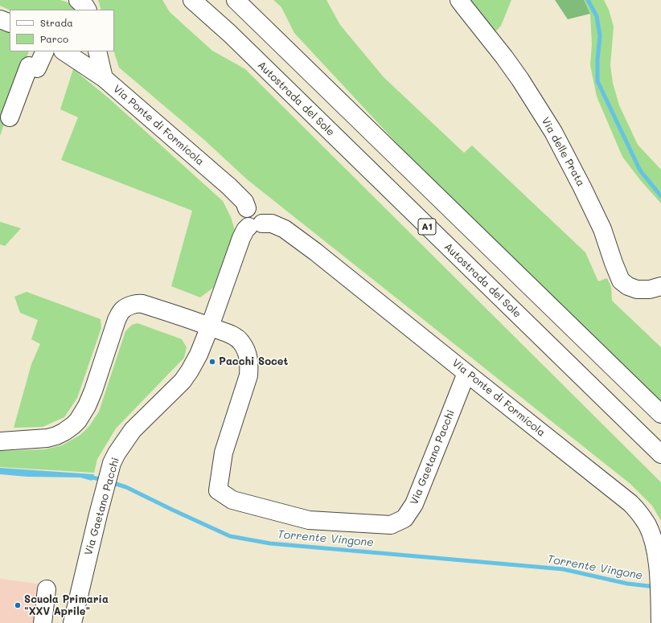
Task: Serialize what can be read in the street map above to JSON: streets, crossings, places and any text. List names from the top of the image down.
{
  "streets": {
    "main road": [
      "Autostrada del Sole",
      "Via Ponte di Formicola",
      "Via delle Prata",
      "A1",
      "Via Gaetano Pacchi"
    ]
  },
  "crossings": [
    ["Via Ponte di Formicola", "Via Gaetano Pacchi"]
  ],
  "water": ["Torrente Vingone"],
  "places": ["Pacchi Socet", "Scuola Primaria \"XXV Aprile\""],
  "legend": ["Strada", "Parco"]
}
